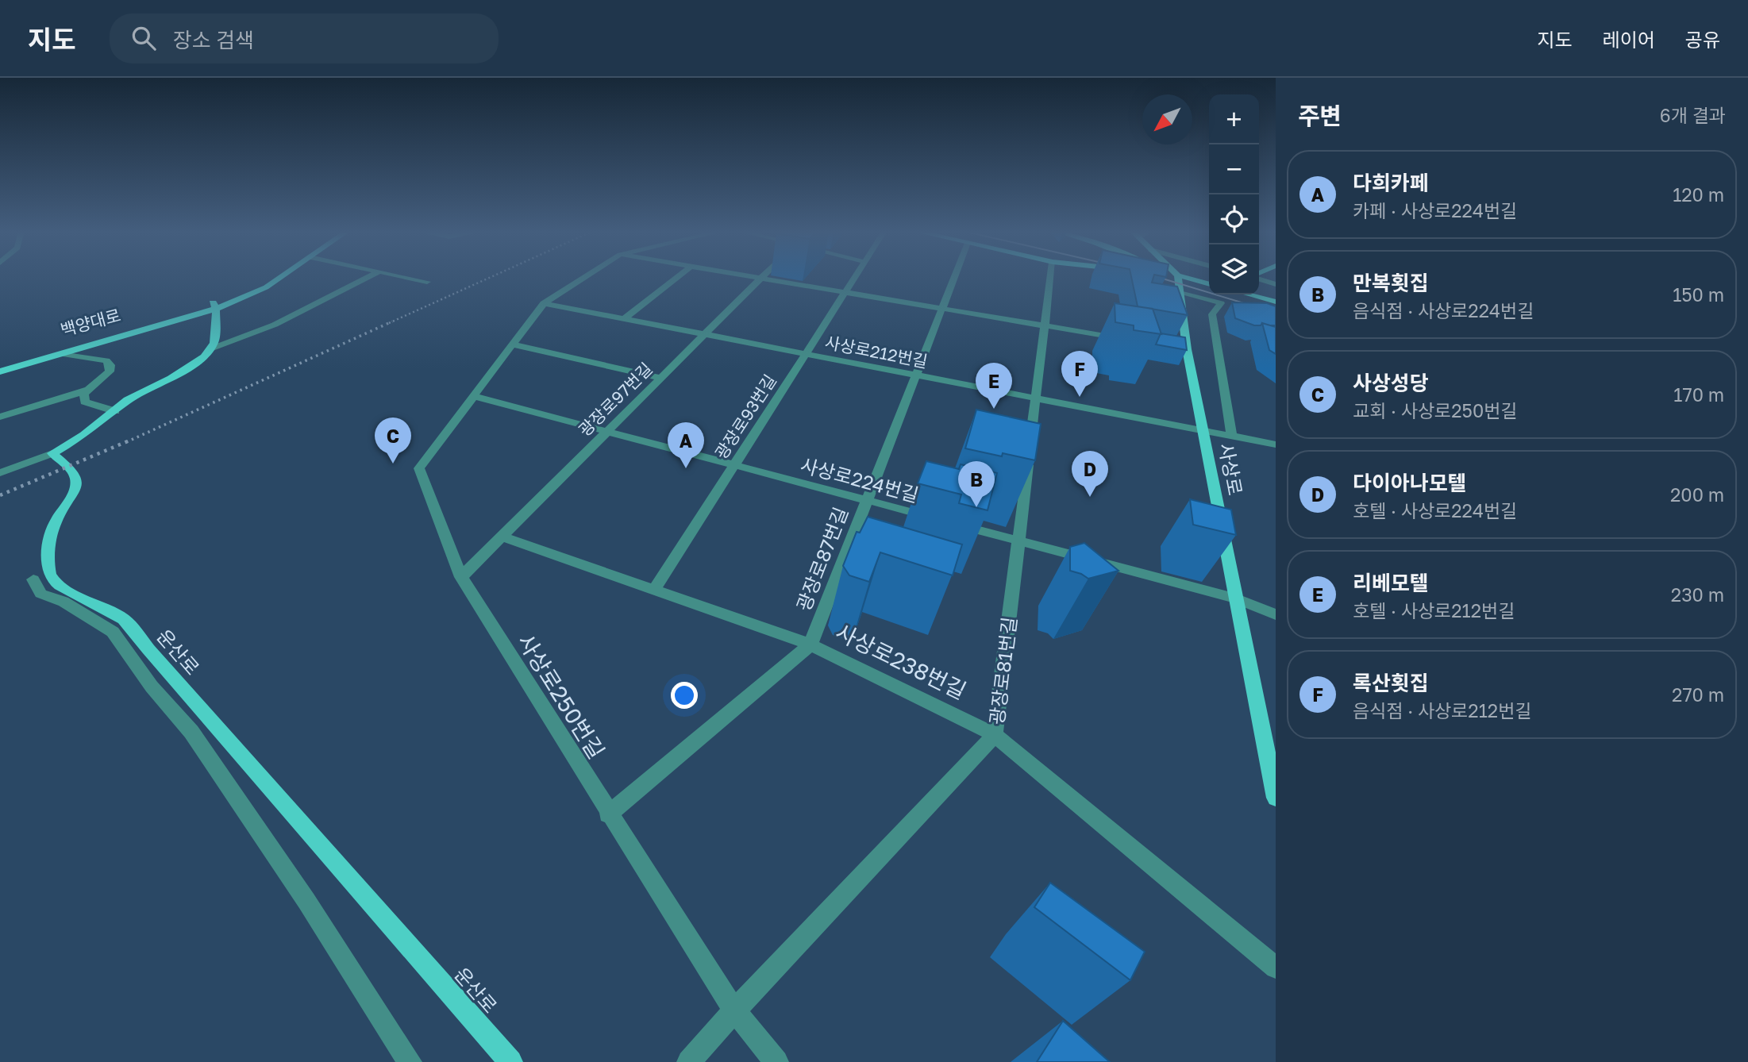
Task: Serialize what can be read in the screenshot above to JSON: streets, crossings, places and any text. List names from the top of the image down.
{
  "streets": {
    "main road": ["백양대로", "사상로", "운산로"],
    "street": [
      "사상로212번길",
      "광장로97번길",
      "광장로93번길",
      "사상로224번길",
      "광장로87번길",
      "사상로238번길",
      "광장로81번길",
      "사상로250번길"
    ]
  },
  "crossings": [
    ["사상로212번길", "광장로97번길"],
    ["사상로212번길", "광장로93번길"],
    ["사상로212번길", "사상로"],
    ["사상로212번길", "광장로87번길"],
    ["사상로212번길", "광장로81번길"],
    ["사상로212번길", "사상로250번길"],
    ["광장로97번길", "사상로224번길"],
    ["광장로97번길", "사상로238번길"],
    ["광장로97번길", "사상로250번길"],
    ["광장로93번길", "사상로224번길"],
    ["광장로93번길", "사상로238번길"],
    ["사상로", "사상로224번길"],
    ["사상로224번길", "광장로87번길"],
    ["사상로224번길", "광장로81번길"],
    ["사상로224번길", "사상로250번길"],
    ["광장로87번길", "사상로238번길"],
    ["광장로87번길", "사상로250번길"],
    ["사상로238번길", "광장로81번길"],
    ["광장로81번길", "사상로250번길"]
  ],
  "north": "bottom left",
  "page": {
    "header": "지도",
    "search": "장소 검색",
    "nav": ["지도", "레이어", "공유"],
    "heading": ["주변", "6개 결과"],
    "map_buttons": ["+", "−"],
    "list": [
      {
        "mark": "A",
        "name": "다희카페",
        "note": "카페 · 사상로224번길",
        "value": "120 m"
      },
      {
        "mark": "B",
        "name": "만복횟집",
        "note": "음식점 · 사상로224번길",
        "value": "150 m"
      },
      {
        "mark": "C",
        "name": "사상성당",
        "note": "교회 · 사상로250번길",
        "value": "170 m"
      },
      {
        "mark": "D",
        "name": "다이아나모텔",
        "note": "호텔 · 사상로224번길",
        "value": "200 m"
      },
      {
        "mark": "E",
        "name": "리베모텔",
        "note": "호텔 · 사상로212번길",
        "value": "230 m"
      },
      {
        "mark": "F",
        "name": "록산횟집",
        "note": "음식점 · 사상로212번길",
        "value": "270 m"
      }
    ],
    "pins": [
      "F",
      "E",
      "C",
      "A",
      "D",
      "B"
    ]
  }
}
